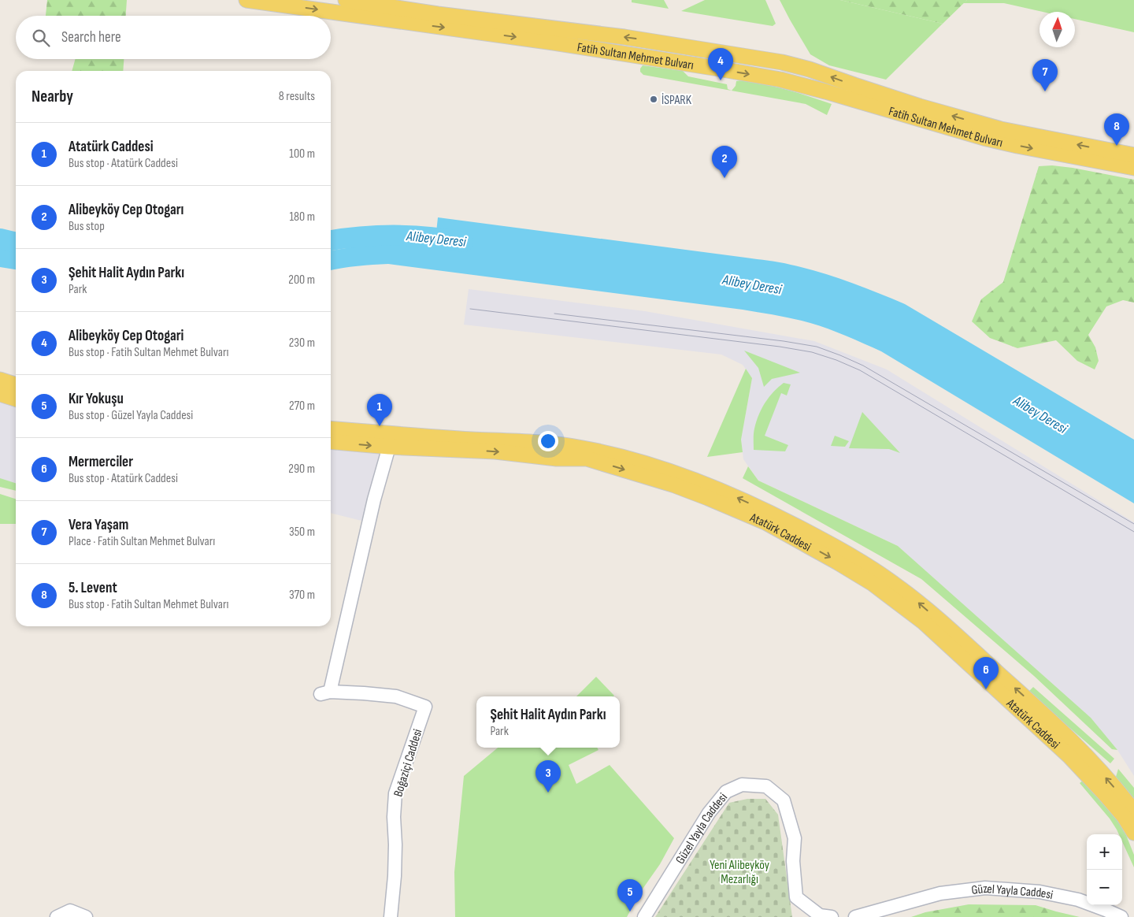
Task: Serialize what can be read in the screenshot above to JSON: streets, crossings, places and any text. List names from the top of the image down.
{
  "streets": {
    "main road": [
      "Fatih Sultan Mehmet Bulvarı",
      "Atatürk Caddesi",
      "Boğaziçi Caddesi",
      "Güzel Yayla Caddesi"
    ]
  },
  "crossings": [
    ["Atatürk Caddesi", "Boğaziçi Caddesi"]
  ],
  "water": ["Alibey Deresi"],
  "parks": ["Yeni Alibeyköy Mezarlığı"],
  "places": ["İSPARK"],
  "north": "top",
  "page": {
    "search": "Search here",
    "pins": [
      "4",
      "7",
      "8",
      "2",
      "1",
      "6",
      "3",
      "5"
    ],
    "heading": ["Nearby", "8 results"],
    "list": [
      {
        "mark": "1",
        "name": "Atatürk Caddesi",
        "note": "Bus stop · Atatürk Caddesi",
        "value": "100 m"
      },
      {
        "mark": "2",
        "name": "Alibeyköy Cep Otogarı",
        "note": "Bus stop",
        "value": "180 m"
      },
      {
        "mark": "3",
        "name": "Şehit Halit Aydın Parkı",
        "note": "Park",
        "value": "200 m"
      },
      {
        "mark": "4",
        "name": "Alibeyköy Cep Otogari",
        "note": "Bus stop · Fatih Sultan Mehmet Bulvarı",
        "value": "230 m"
      },
      {
        "mark": "5",
        "name": "Kır Yokuşu",
        "note": "Bus stop · Güzel Yayla Caddesi",
        "value": "270 m"
      },
      {
        "mark": "6",
        "name": "Mermerciler",
        "note": "Bus stop · Atatürk Caddesi",
        "value": "290 m"
      },
      {
        "mark": "7",
        "name": "Vera Yaşam",
        "note": "Place · Fatih Sultan Mehmet Bulvarı",
        "value": "350 m"
      },
      {
        "mark": "8",
        "name": "5. Levent",
        "note": "Bus stop · Fatih Sultan Mehmet Bulvarı",
        "value": "370 m"
      }
    ],
    "popup": ["Şehit Halit Aydın Parkı", "Park"],
    "map_buttons": ["+", "−"]
  }
}
